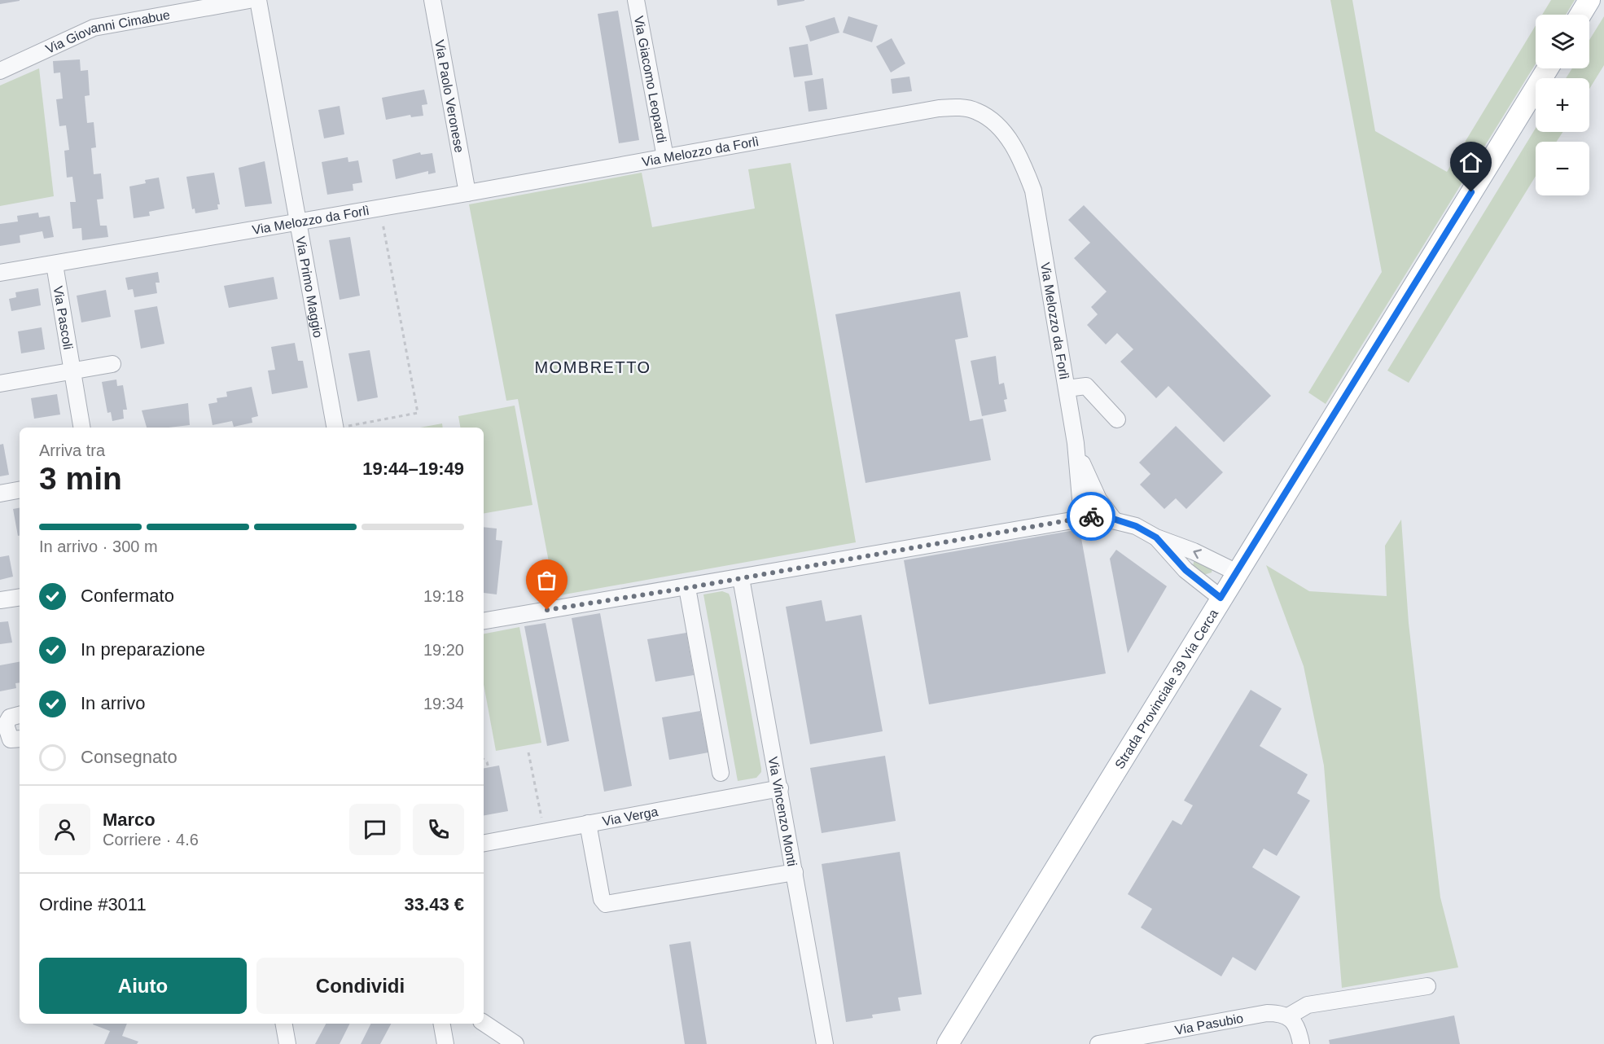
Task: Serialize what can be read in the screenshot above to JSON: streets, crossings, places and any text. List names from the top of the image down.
{
  "streets": {
    "main road": ["Strada Provinciale 39 Via Cerca"],
    "street": [
      "Via Giovanni Cimabue",
      "Via Giacomo Leopardi",
      "Via Paolo Veronese",
      "Via Melozzo da Forlì",
      "Via Primo Maggio",
      "Via Pascoli",
      "Via Vincenzo Monti",
      "Via Verga",
      "Via Pasubio"
    ]
  },
  "crossings": [
    ["Via Giacomo Leopardi", "Via Melozzo da Forlì"],
    ["Via Paolo Veronese", "Via Melozzo da Forlì"],
    ["Via Melozzo da Forlì", "Via Primo Maggio"],
    ["Via Melozzo da Forlì", "Via Pascoli"],
    ["Via Vincenzo Monti", "Via Verga"]
  ],
  "districts": ["MOMBRETTO"],
  "page": {
    "map_buttons": ["+", "−"],
    "heading": ["3 min", "Arriva tra", "19:44–19:49"],
    "panel": [
      "Marco",
      "Corriere · 4.6",
      "Ordine #3011",
      "33.43 €"
    ],
    "bar": "In arrivo · 300 m",
    "list": [
      ["Confermato", "19:18"],
      ["In preparazione", "19:20"],
      ["In arrivo", "19:34"],
      "Consegnato"
    ],
    "buttons": ["Aiuto", "Condividi"]
  }
}
